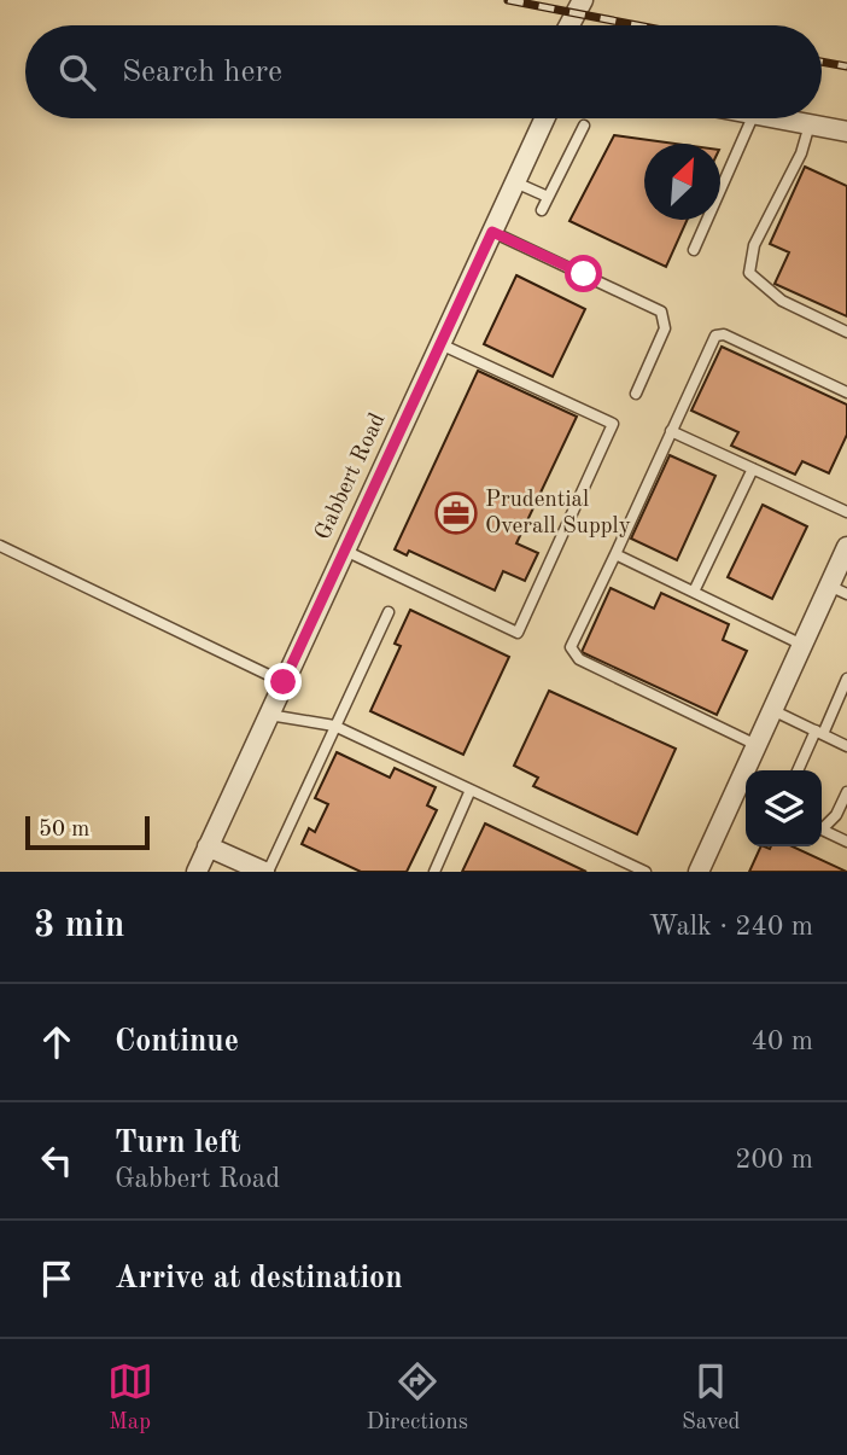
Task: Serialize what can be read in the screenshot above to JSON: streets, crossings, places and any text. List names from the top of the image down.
{
  "streets": {
    "street": ["Gabbert Road"]
  },
  "places": {
    "office": ["Prudential Overall Supply"]
  },
  "scale_bar": "50 m",
  "north": "top right",
  "page": {
    "search": "Search here",
    "scale": "50 m",
    "heading": ["3 min", "Walk · 240 m"],
    "list": [
      ["Continue", "40 m"],
      ["Turn left", "Gabbert Road", "200 m"],
      "Arrive at destination"
    ],
    "nav": ["Map", "Directions", "Saved"]
  }
}
